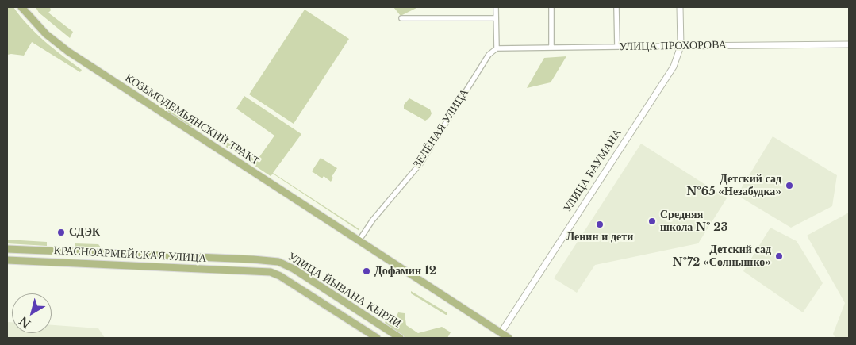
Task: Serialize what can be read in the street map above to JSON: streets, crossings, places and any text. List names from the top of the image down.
{
  "streets": {
    "main road": ["КОЗЬМОДЕМЬЯНСКИЙ ТРАКТ", "КРАСНОАРМЕЙСКАЯ УЛИЦА", "УЛИЦА ЙЫВАНА КЫРЛИ"],
    "street": ["УЛИЦА ПРОХОРОВА", "ЗЕЛЁНАЯ УЛИЦА", "УЛИЦА БАУМАНА"]
  },
  "crossings": [
    ["УЛИЦА ПРОХОРОВА", "ЗЕЛЁНАЯ УЛИЦА"],
    ["УЛИЦА ПРОХОРОВА", "УЛИЦА БАУМАНА"],
    ["КОЗЬМОДЕМЬЯНСКИЙ ТРАКТ", "ЗЕЛЁНАЯ УЛИЦА"],
    ["КРАСНОАРМЕЙСКАЯ УЛИЦА", "УЛИЦА ЙЫВАНА КЫРЛИ"]
  ],
  "places": [
    "Детский сад №65 «Незабудка»",
    "Средняя школа № 23",
    "Ленин и дети",
    "СДЭК",
    "Детский сад №72 «Солнышко»",
    "Дофамин 12"
  ],
  "north": "bottom left"
}
